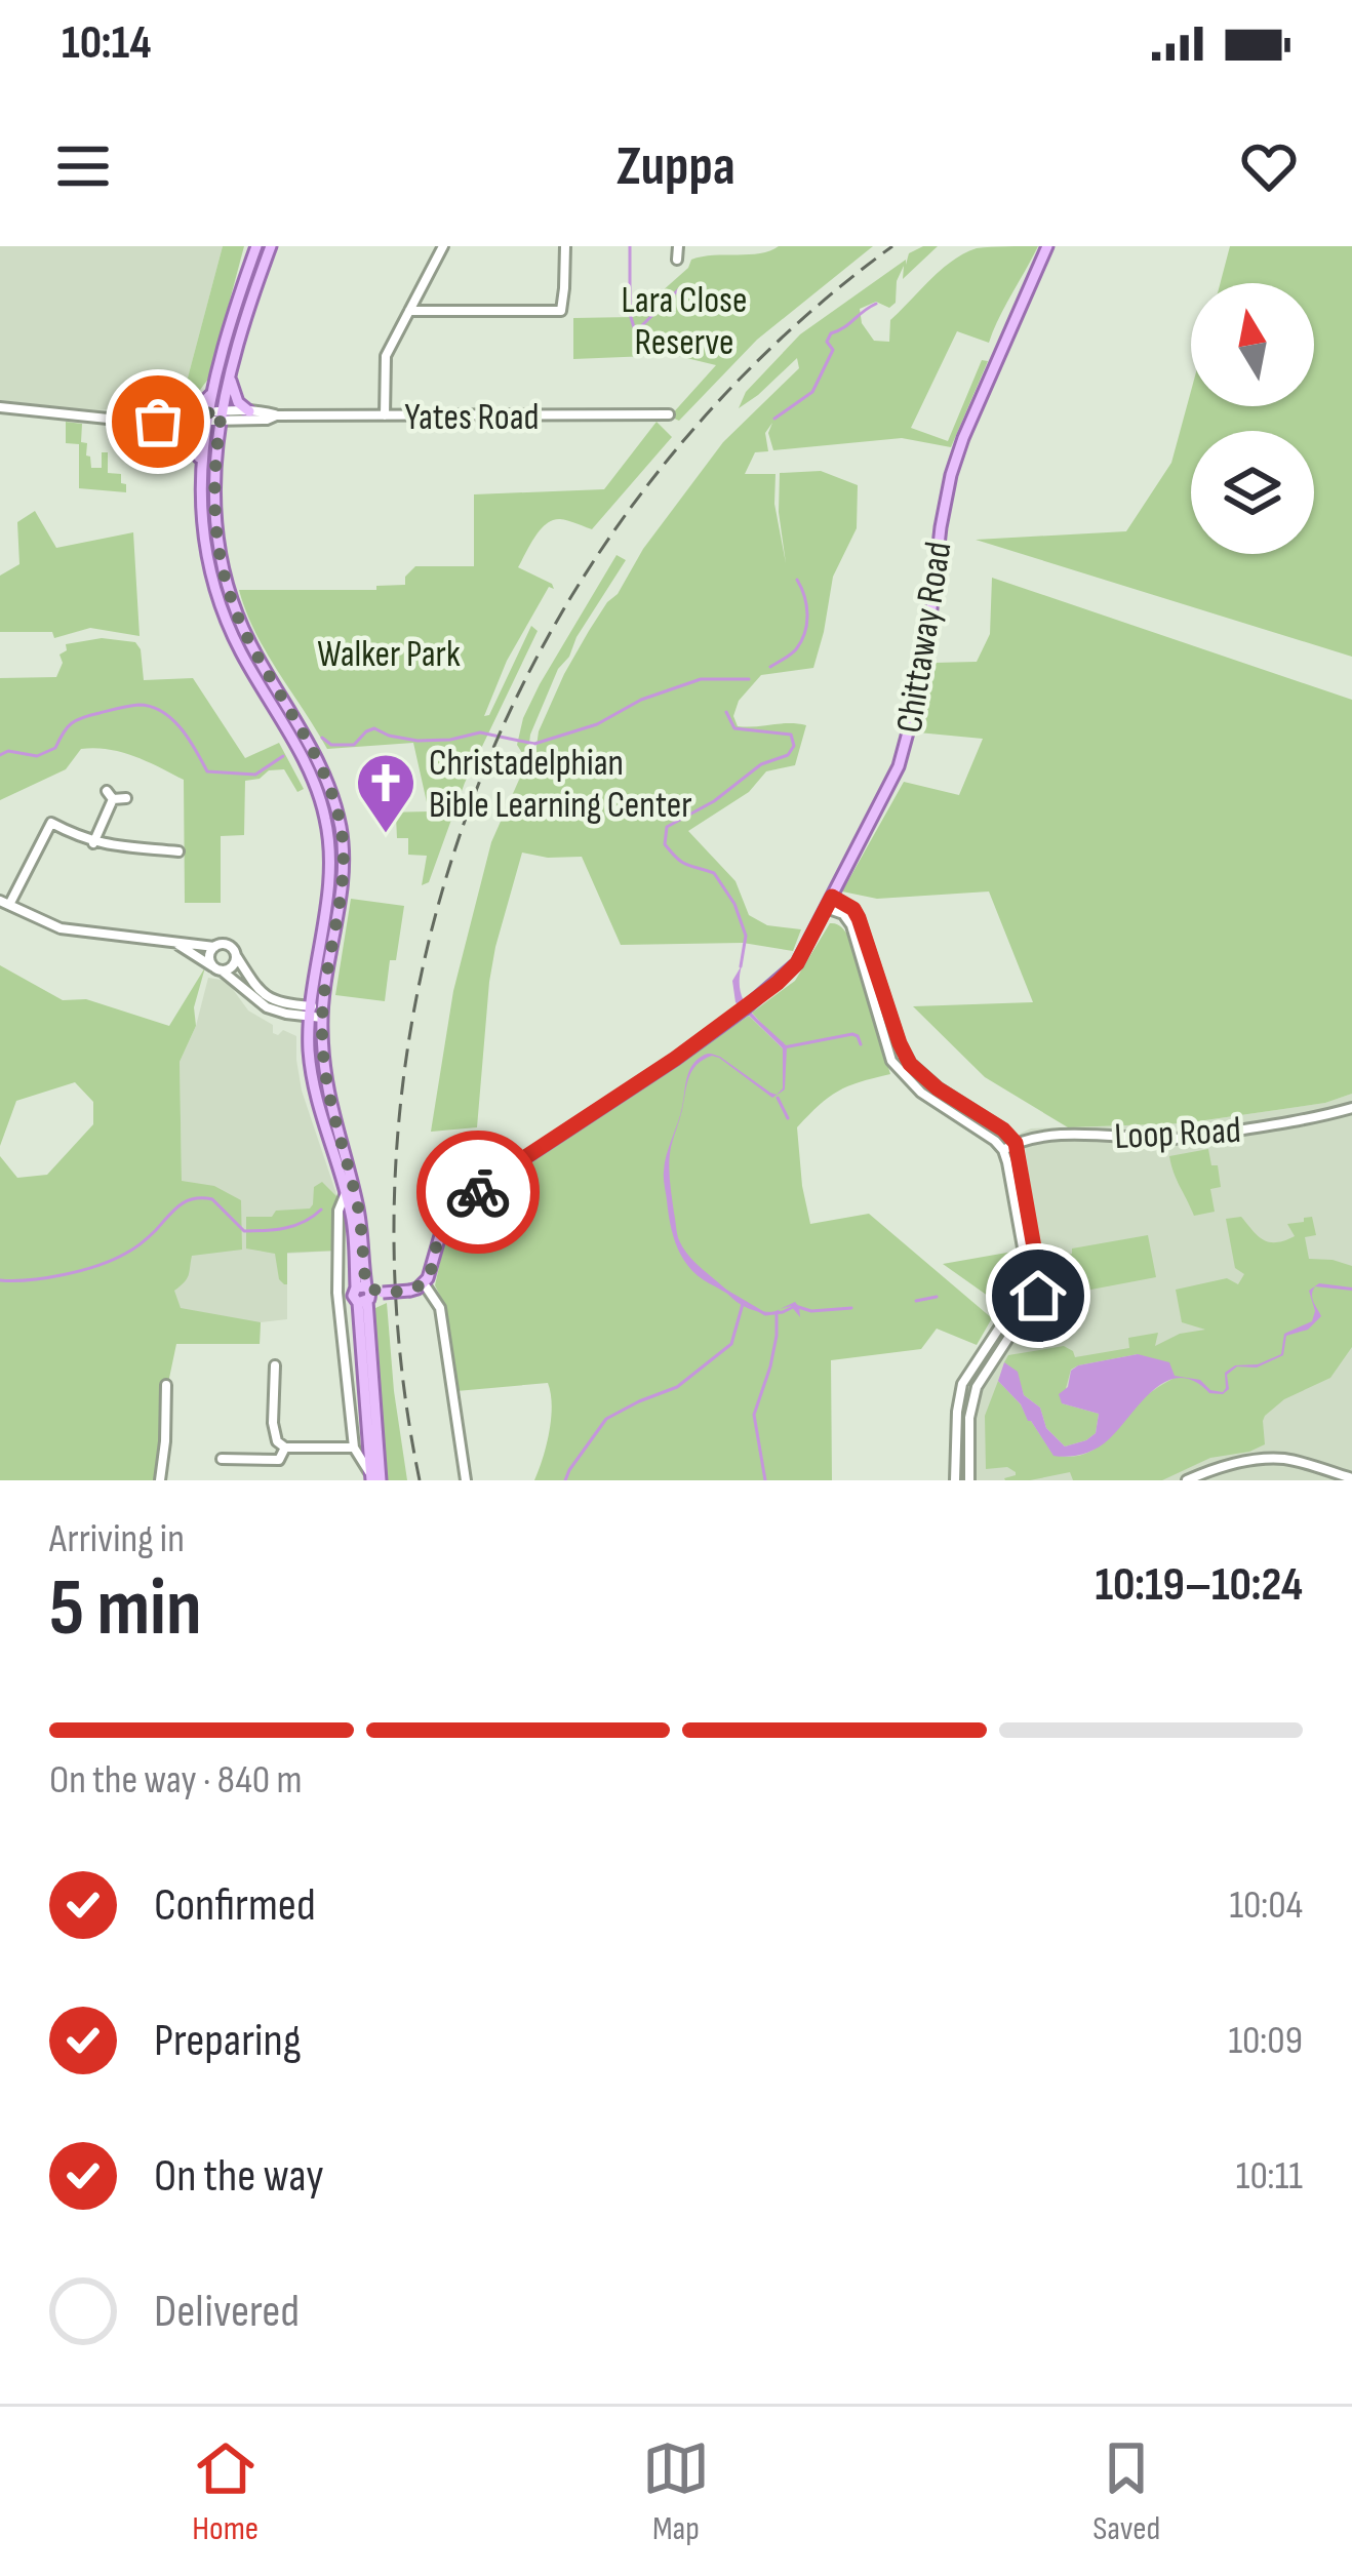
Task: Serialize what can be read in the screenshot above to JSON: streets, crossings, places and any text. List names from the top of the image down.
{
  "streets": {
    "main road": ["Chittaway Road"],
    "street": ["Yates Road", "Loop Road"]
  },
  "parks": ["Lara Close Reserve", "Walker Park"],
  "places": {
    "church": ["Christadelphian Bible Learning Center"]
  },
  "north": "top",
  "page": {
    "status": "10:14",
    "header": "Zuppa",
    "heading": ["5 min", "Arriving in", "10:19–10:24"],
    "bar": "On the way · 840 m",
    "list": [
      ["Confirmed", "10:04"],
      ["Preparing", "10:09"],
      ["On the way", "10:11"],
      "Delivered"
    ],
    "tabs": ["Home", "Map", "Saved"]
  }
}
